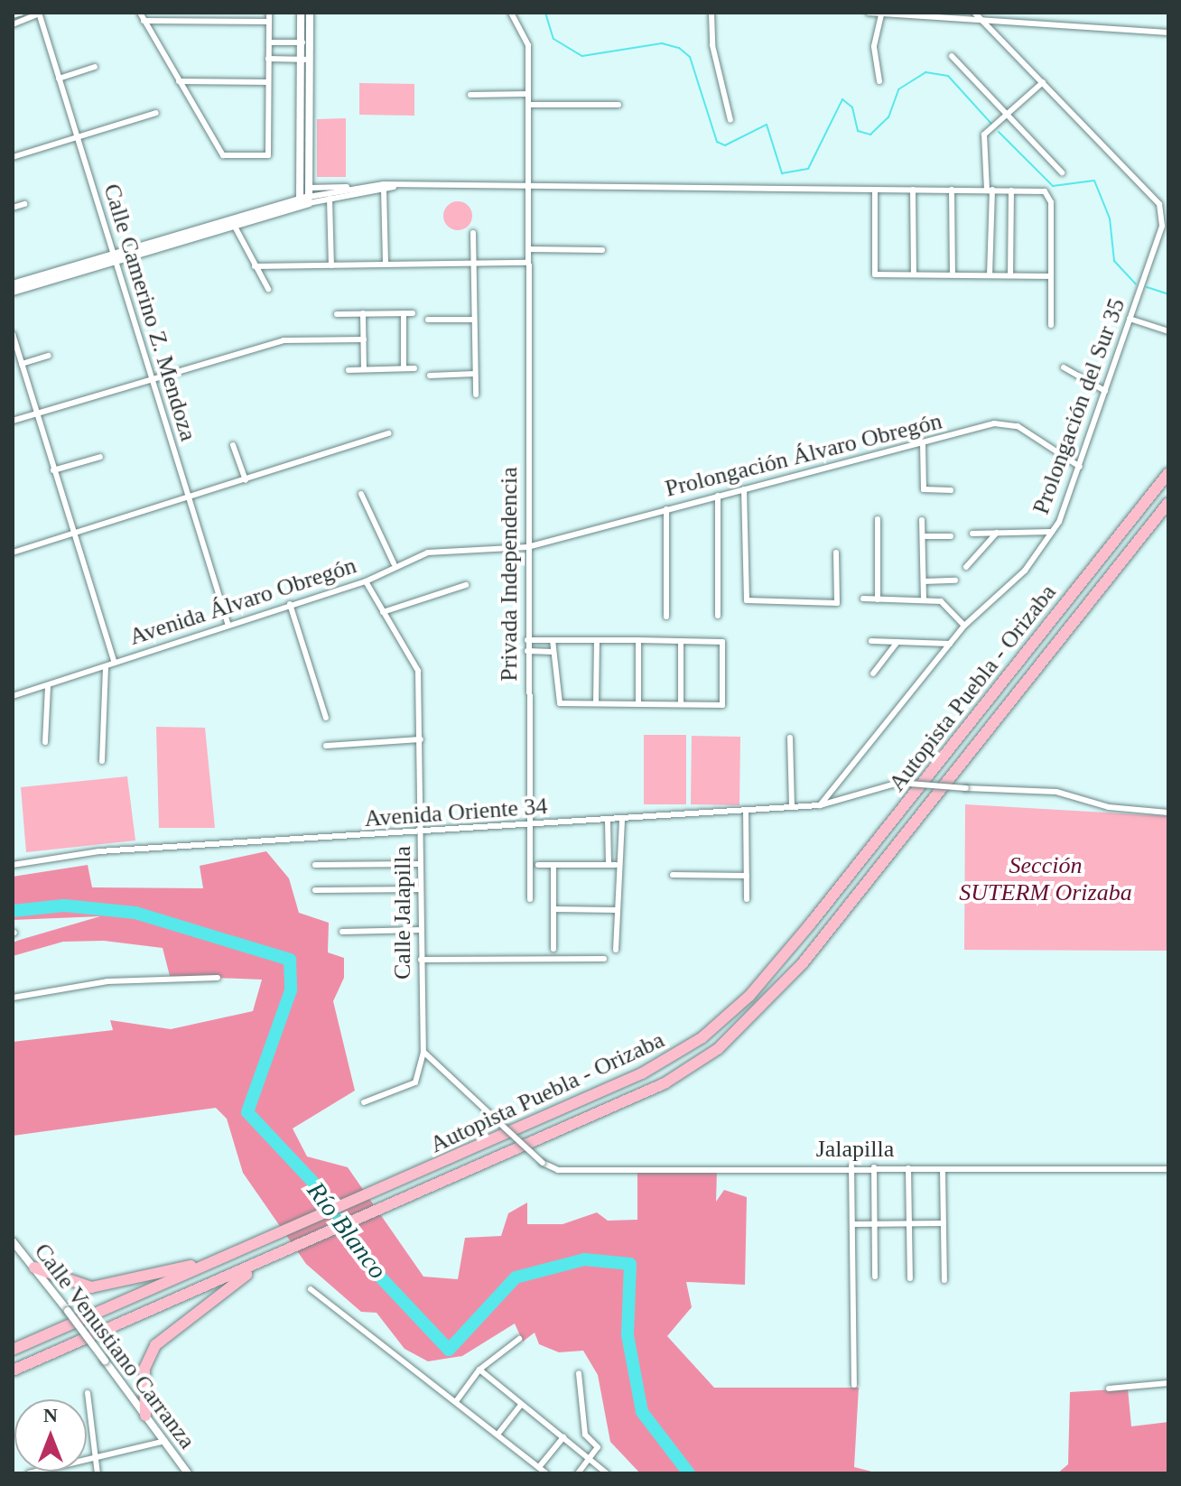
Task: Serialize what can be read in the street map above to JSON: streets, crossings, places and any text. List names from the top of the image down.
{
  "streets": {
    "highway": ["Autopista Puebla - Orizaba"],
    "street": [
      "Calle Camerino Z. Mendoza",
      "Prolongación del Sur 35",
      "Prolongación Álvaro Obregón",
      "Privada Independencia",
      "Avenida Álvaro Obregón",
      "Avenida Oriente 34",
      "Calle Jalapilla",
      "Jalapilla",
      "Calle Venustiano Carranza"
    ]
  },
  "crossings": [
    ["Calle Camerino Z. Mendoza", "Avenida Álvaro Obregón"],
    ["Prolongación del Sur 35", "Prolongación Álvaro Obregón"],
    ["Prolongación del Sur 35", "Avenida Oriente 34"],
    ["Prolongación Álvaro Obregón", "Privada Independencia"],
    ["Prolongación Álvaro Obregón", "Avenida Álvaro Obregón"],
    ["Privada Independencia", "Avenida Álvaro Obregón"],
    ["Privada Independencia", "Avenida Oriente 34"],
    ["Avenida Álvaro Obregón", "Calle Jalapilla"],
    ["Avenida Oriente 34", "Calle Jalapilla"],
    ["Calle Jalapilla", "Jalapilla"]
  ],
  "water": ["Río Blanco"],
  "parks": ["Sección SUTERM Orizaba"],
  "north": "top"
}
